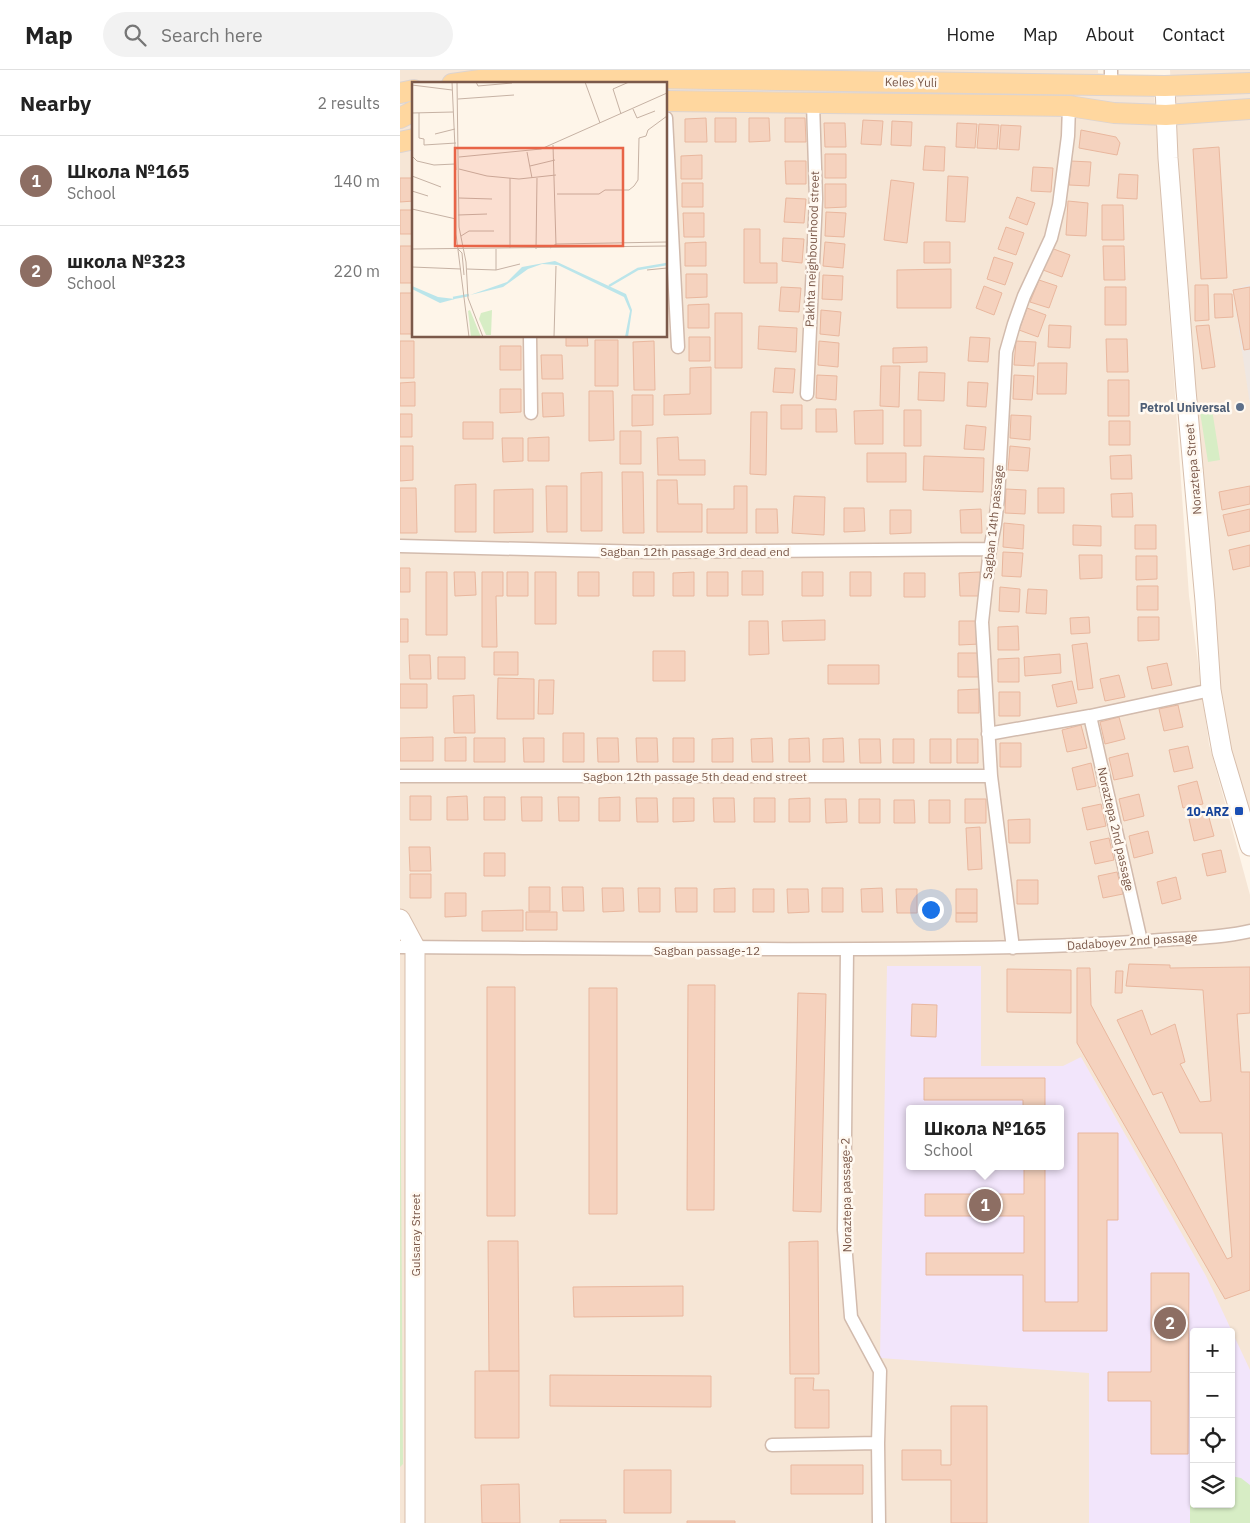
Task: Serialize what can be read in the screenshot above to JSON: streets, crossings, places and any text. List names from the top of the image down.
{
  "streets": {
    "main road": ["Keles Yuli", "Noraztepa Street", "Gulsaray Street"],
    "street": [
      "Pakhta neighbourhood street",
      "Sagban 14th passage",
      "Sagban 12th passage 3rd dead end",
      "Sagbon 12th passage 5th dead end street",
      "Noraztepa 2nd passage",
      "Dadaboyev 2nd passage",
      "Sagban passage-12",
      "Noraztepa passage-2"
    ]
  },
  "crossings": [
    ["Keles Yuli", "Pakhta neighbourhood street"],
    ["Keles Yuli", "Noraztepa Street"],
    ["Keles Yuli", "Sagban 14th passage"],
    ["Sagban 14th passage", "Sagban 12th passage 3rd dead end"],
    ["Sagban 14th passage", "Sagbon 12th passage 5th dead end street"],
    ["Sagban 14th passage", "Dadaboyev 2nd passage"],
    ["Sagban 14th passage", "Sagban passage-12"],
    ["Noraztepa 2nd passage", "Dadaboyev 2nd passage"],
    ["Dadaboyev 2nd passage", "Sagban passage-12"],
    ["Sagban passage-12", "Noraztepa passage-2"],
    ["Sagban passage-12", "Gulsaray Street"]
  ],
  "places": {
    "other": ["Petrol Universal"],
    "transit": ["10-ARZ"]
  },
  "page": {
    "header": "Map",
    "search": "Search here",
    "nav": [
      "Home",
      "Map",
      "About",
      "Contact"
    ],
    "heading": ["Nearby", "2 results"],
    "list": [
      {
        "mark": "1",
        "name": "Школа №165",
        "note": "School",
        "value": "140 m"
      },
      {
        "mark": "2",
        "name": "школа №323",
        "note": "School",
        "value": "220 m"
      }
    ],
    "popup": ["Школа №165", "School"],
    "pins": ["1", "2"],
    "map_buttons": ["+", "−"]
  }
}
